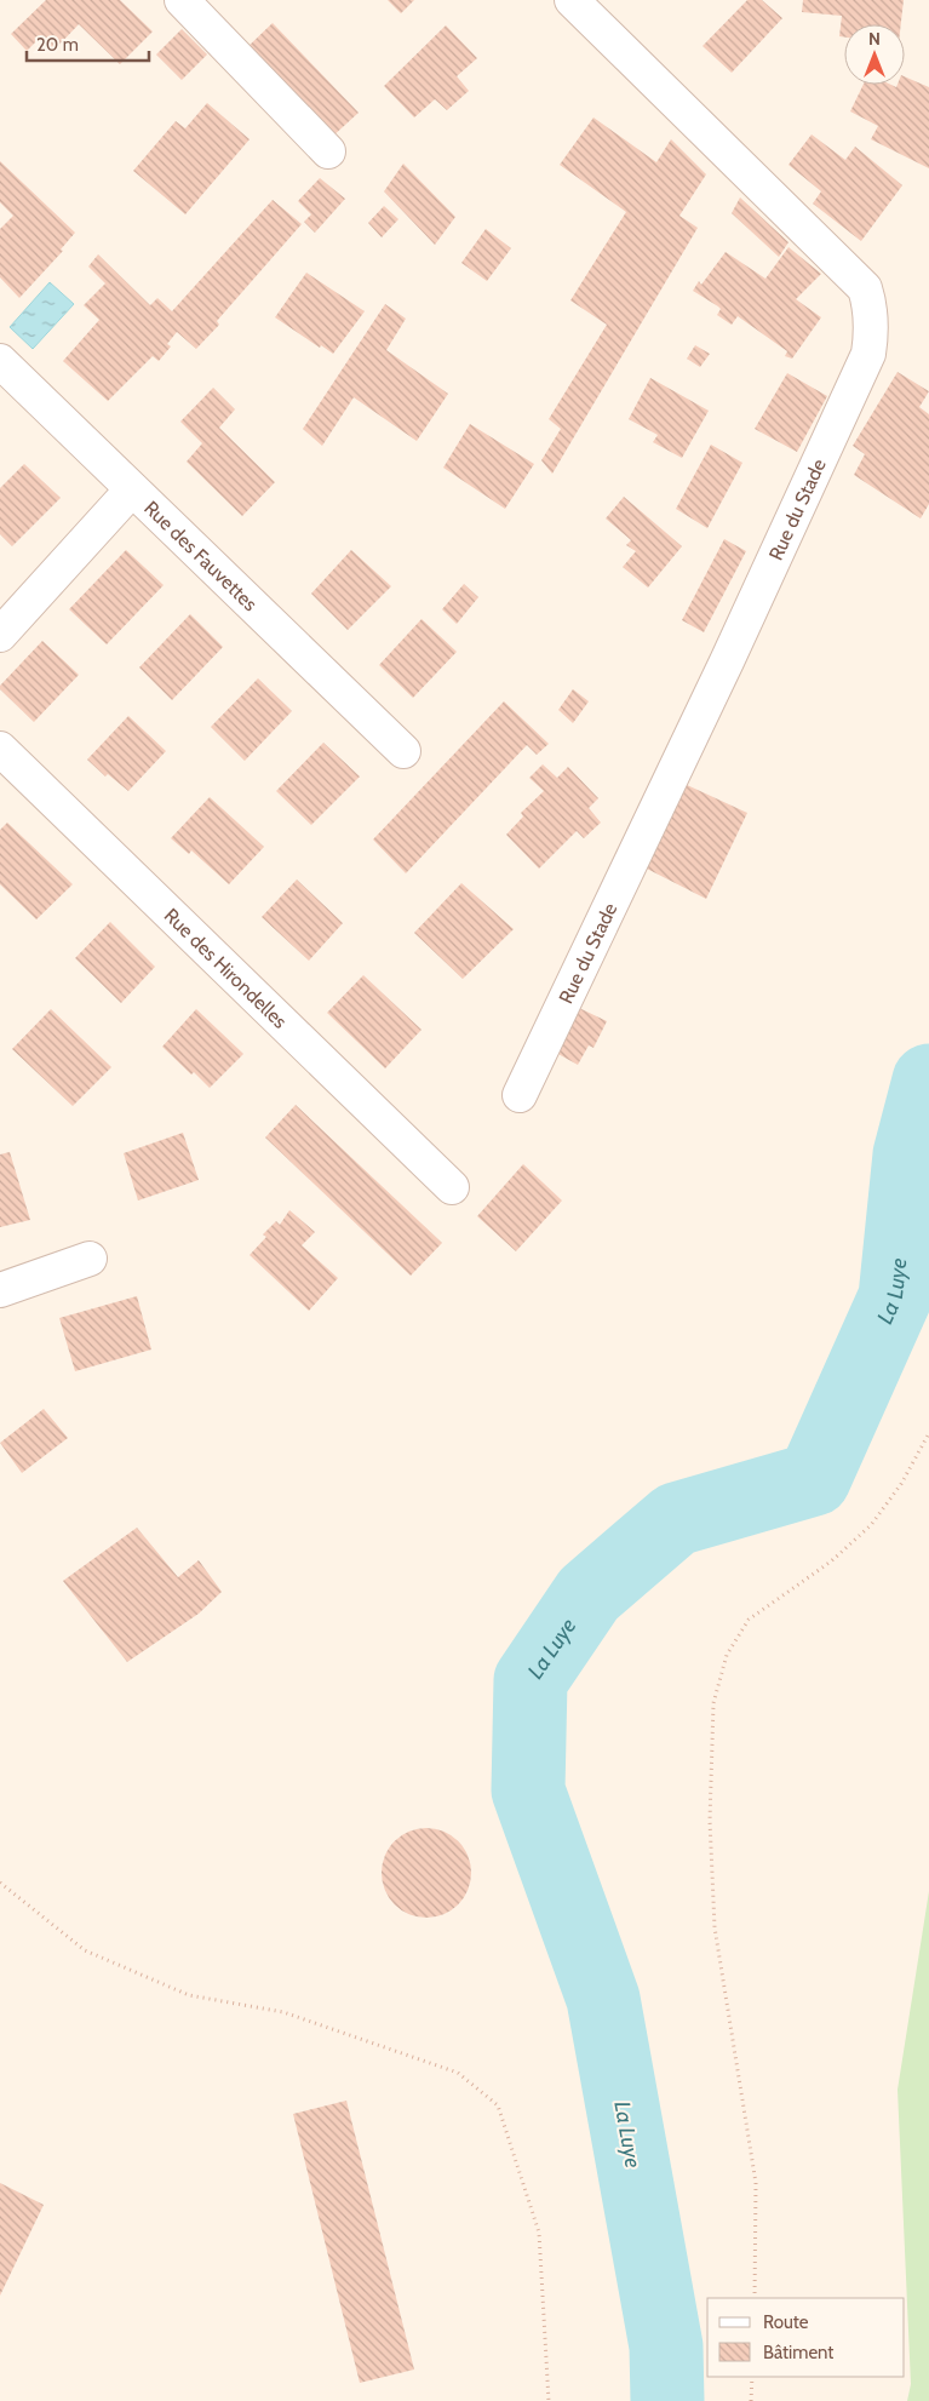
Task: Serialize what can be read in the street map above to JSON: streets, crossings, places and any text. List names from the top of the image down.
{
  "streets": {
    "street": ["Rue du Stade", "Rue des Fauvettes", "Rue des Hirondelles"]
  },
  "water": ["La Luye"],
  "legend": ["Route", "Bâtiment"],
  "scale_bar": "20 m",
  "north": "top"
}
